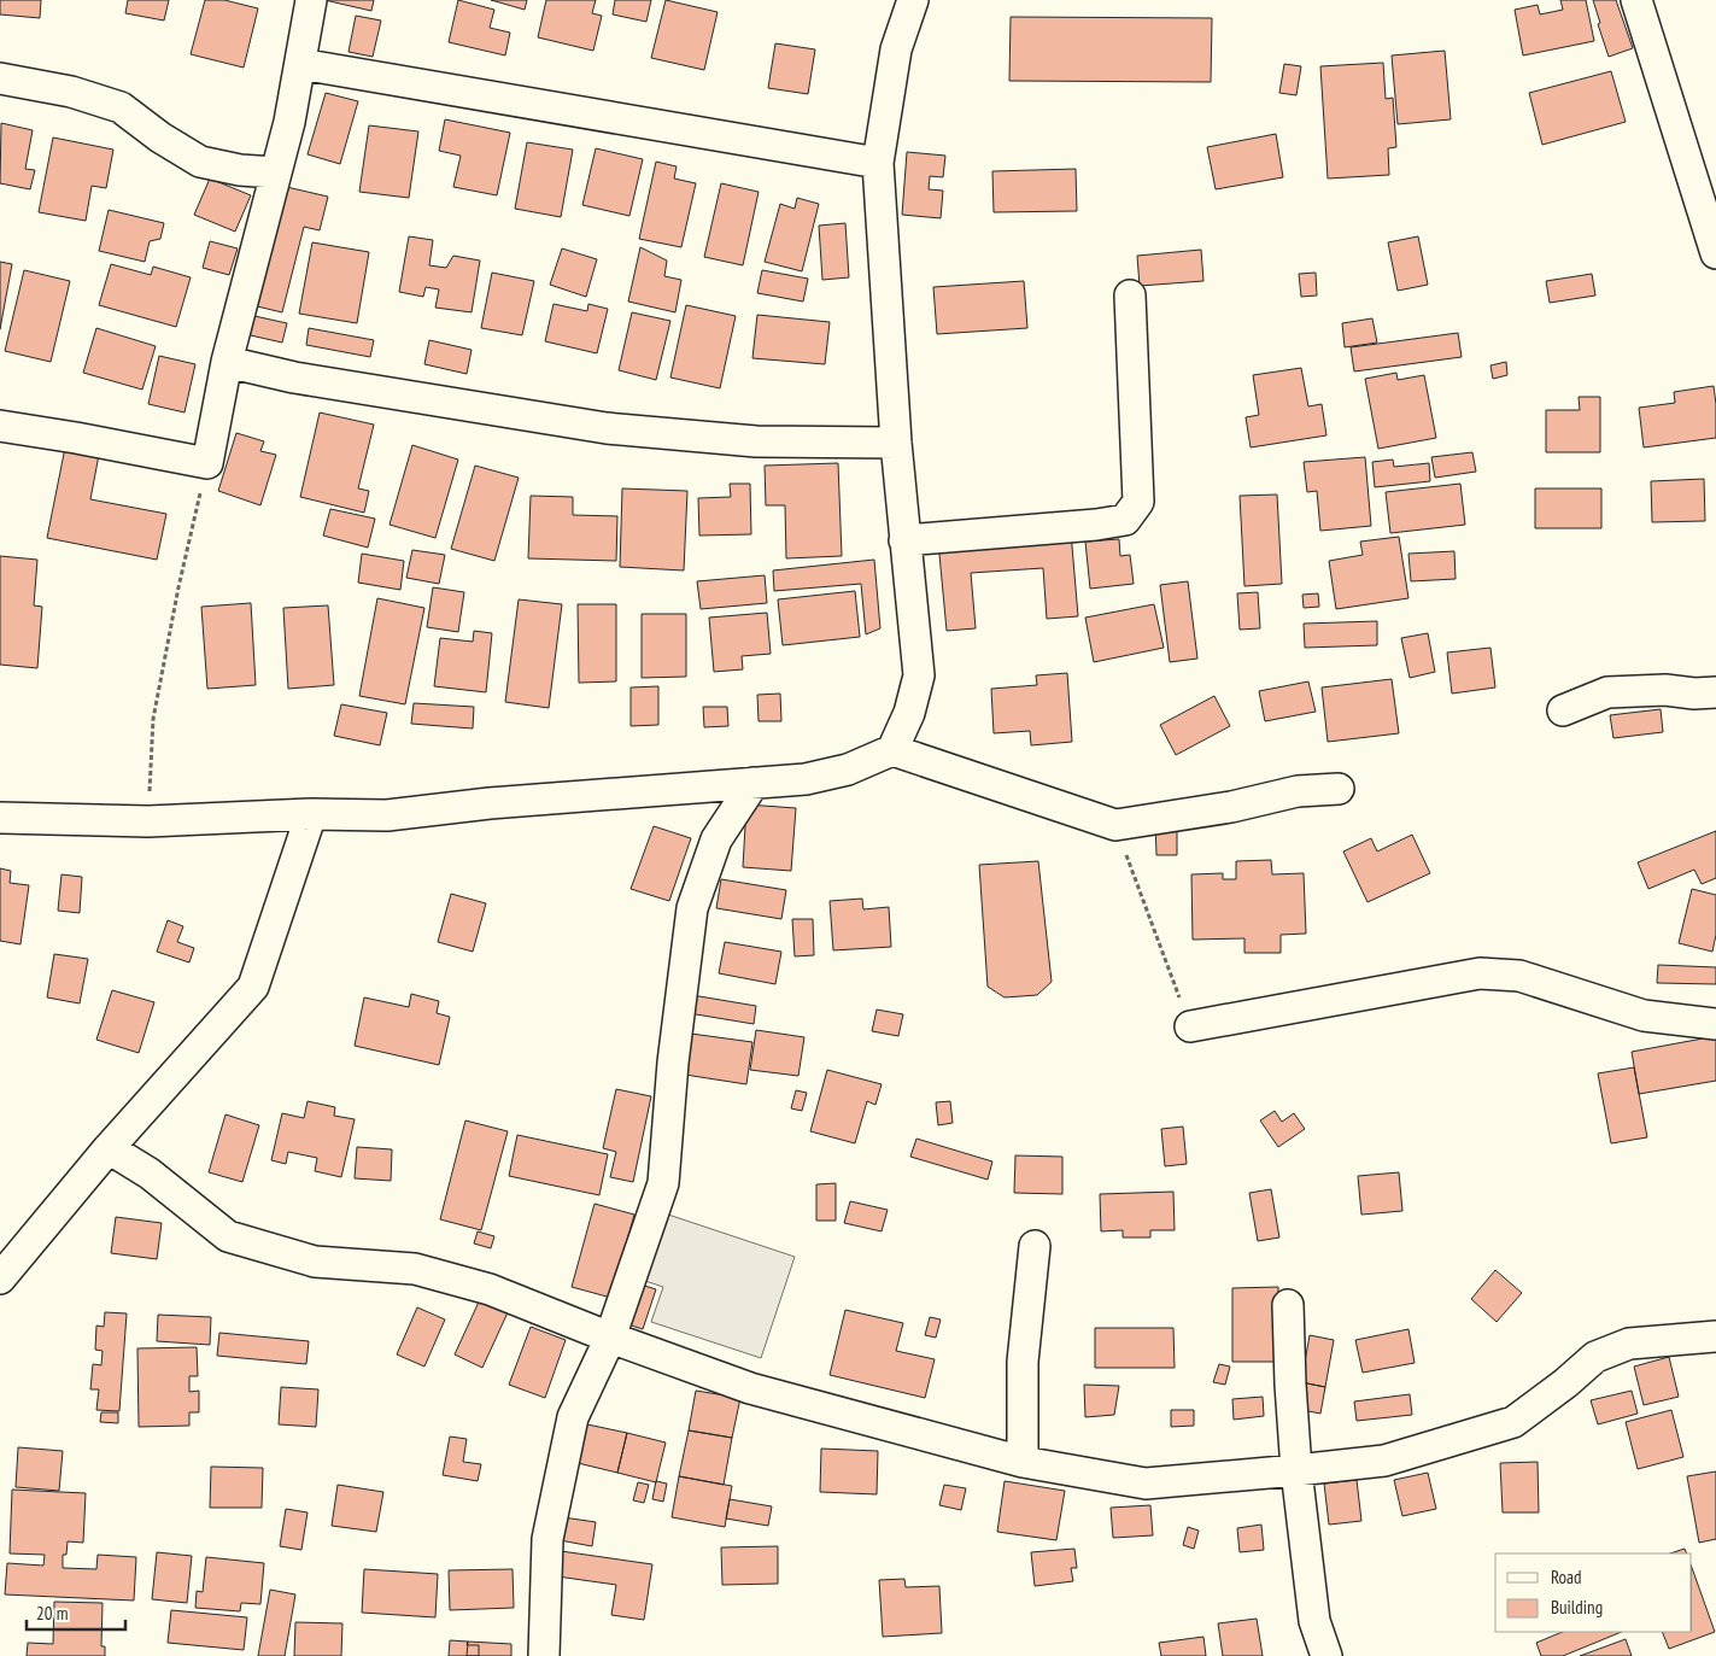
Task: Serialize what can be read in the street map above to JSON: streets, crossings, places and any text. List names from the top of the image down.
{
  "legend": ["Road", "Building"],
  "scale_bar": "20 m"
}
